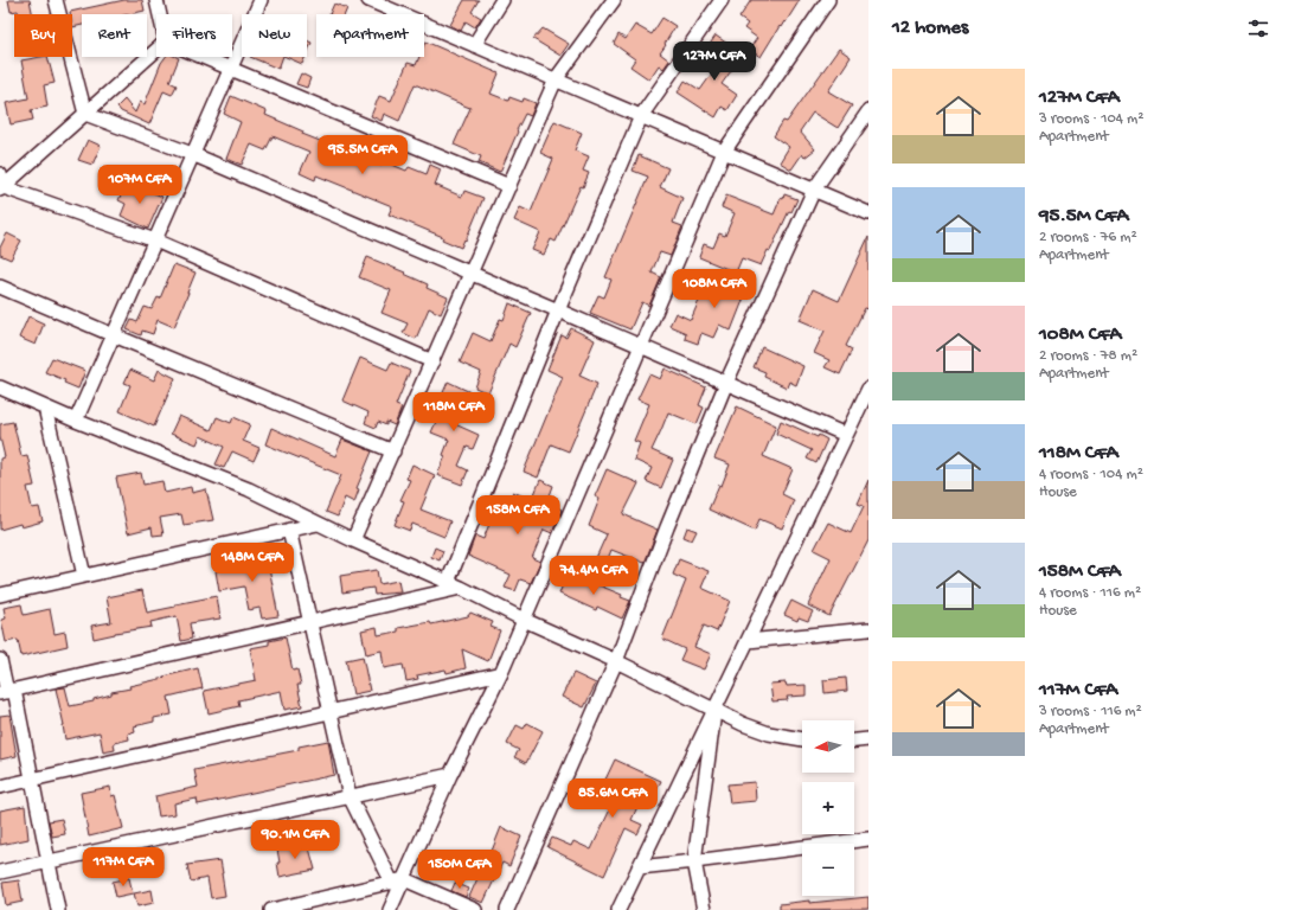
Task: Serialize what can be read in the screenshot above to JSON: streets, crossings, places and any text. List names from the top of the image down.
{
  "north": "left",
  "page": {
    "heading": "12 homes",
    "chip": [
      "Buy",
      "Rent",
      "Filters",
      "New",
      "Apartment"
    ],
    "price": [
      "127M CFA",
      "95.5M CFA",
      "107M CFA",
      "108M CFA",
      "118M CFA",
      "158M CFA",
      "148M CFA",
      "74.4M CFA",
      "85.6M CFA",
      "90.1M CFA",
      "117M CFA",
      "150M CFA"
    ],
    "list": [
      {
        "name": "127M CFA",
        "note": "3 rooms · 104 m² · Apartment"
      },
      {
        "name": "95.5M CFA",
        "note": "2 rooms · 76 m² · Apartment"
      },
      {
        "name": "108M CFA",
        "note": "2 rooms · 78 m² · Apartment"
      },
      {
        "name": "118M CFA",
        "note": "4 rooms · 104 m² · House"
      },
      {
        "name": "158M CFA",
        "note": "4 rooms · 116 m² · House"
      },
      {
        "name": "117M CFA",
        "note": "3 rooms · 116 m² · Apartment"
      }
    ],
    "map_buttons": ["+", "−"]
  }
}
